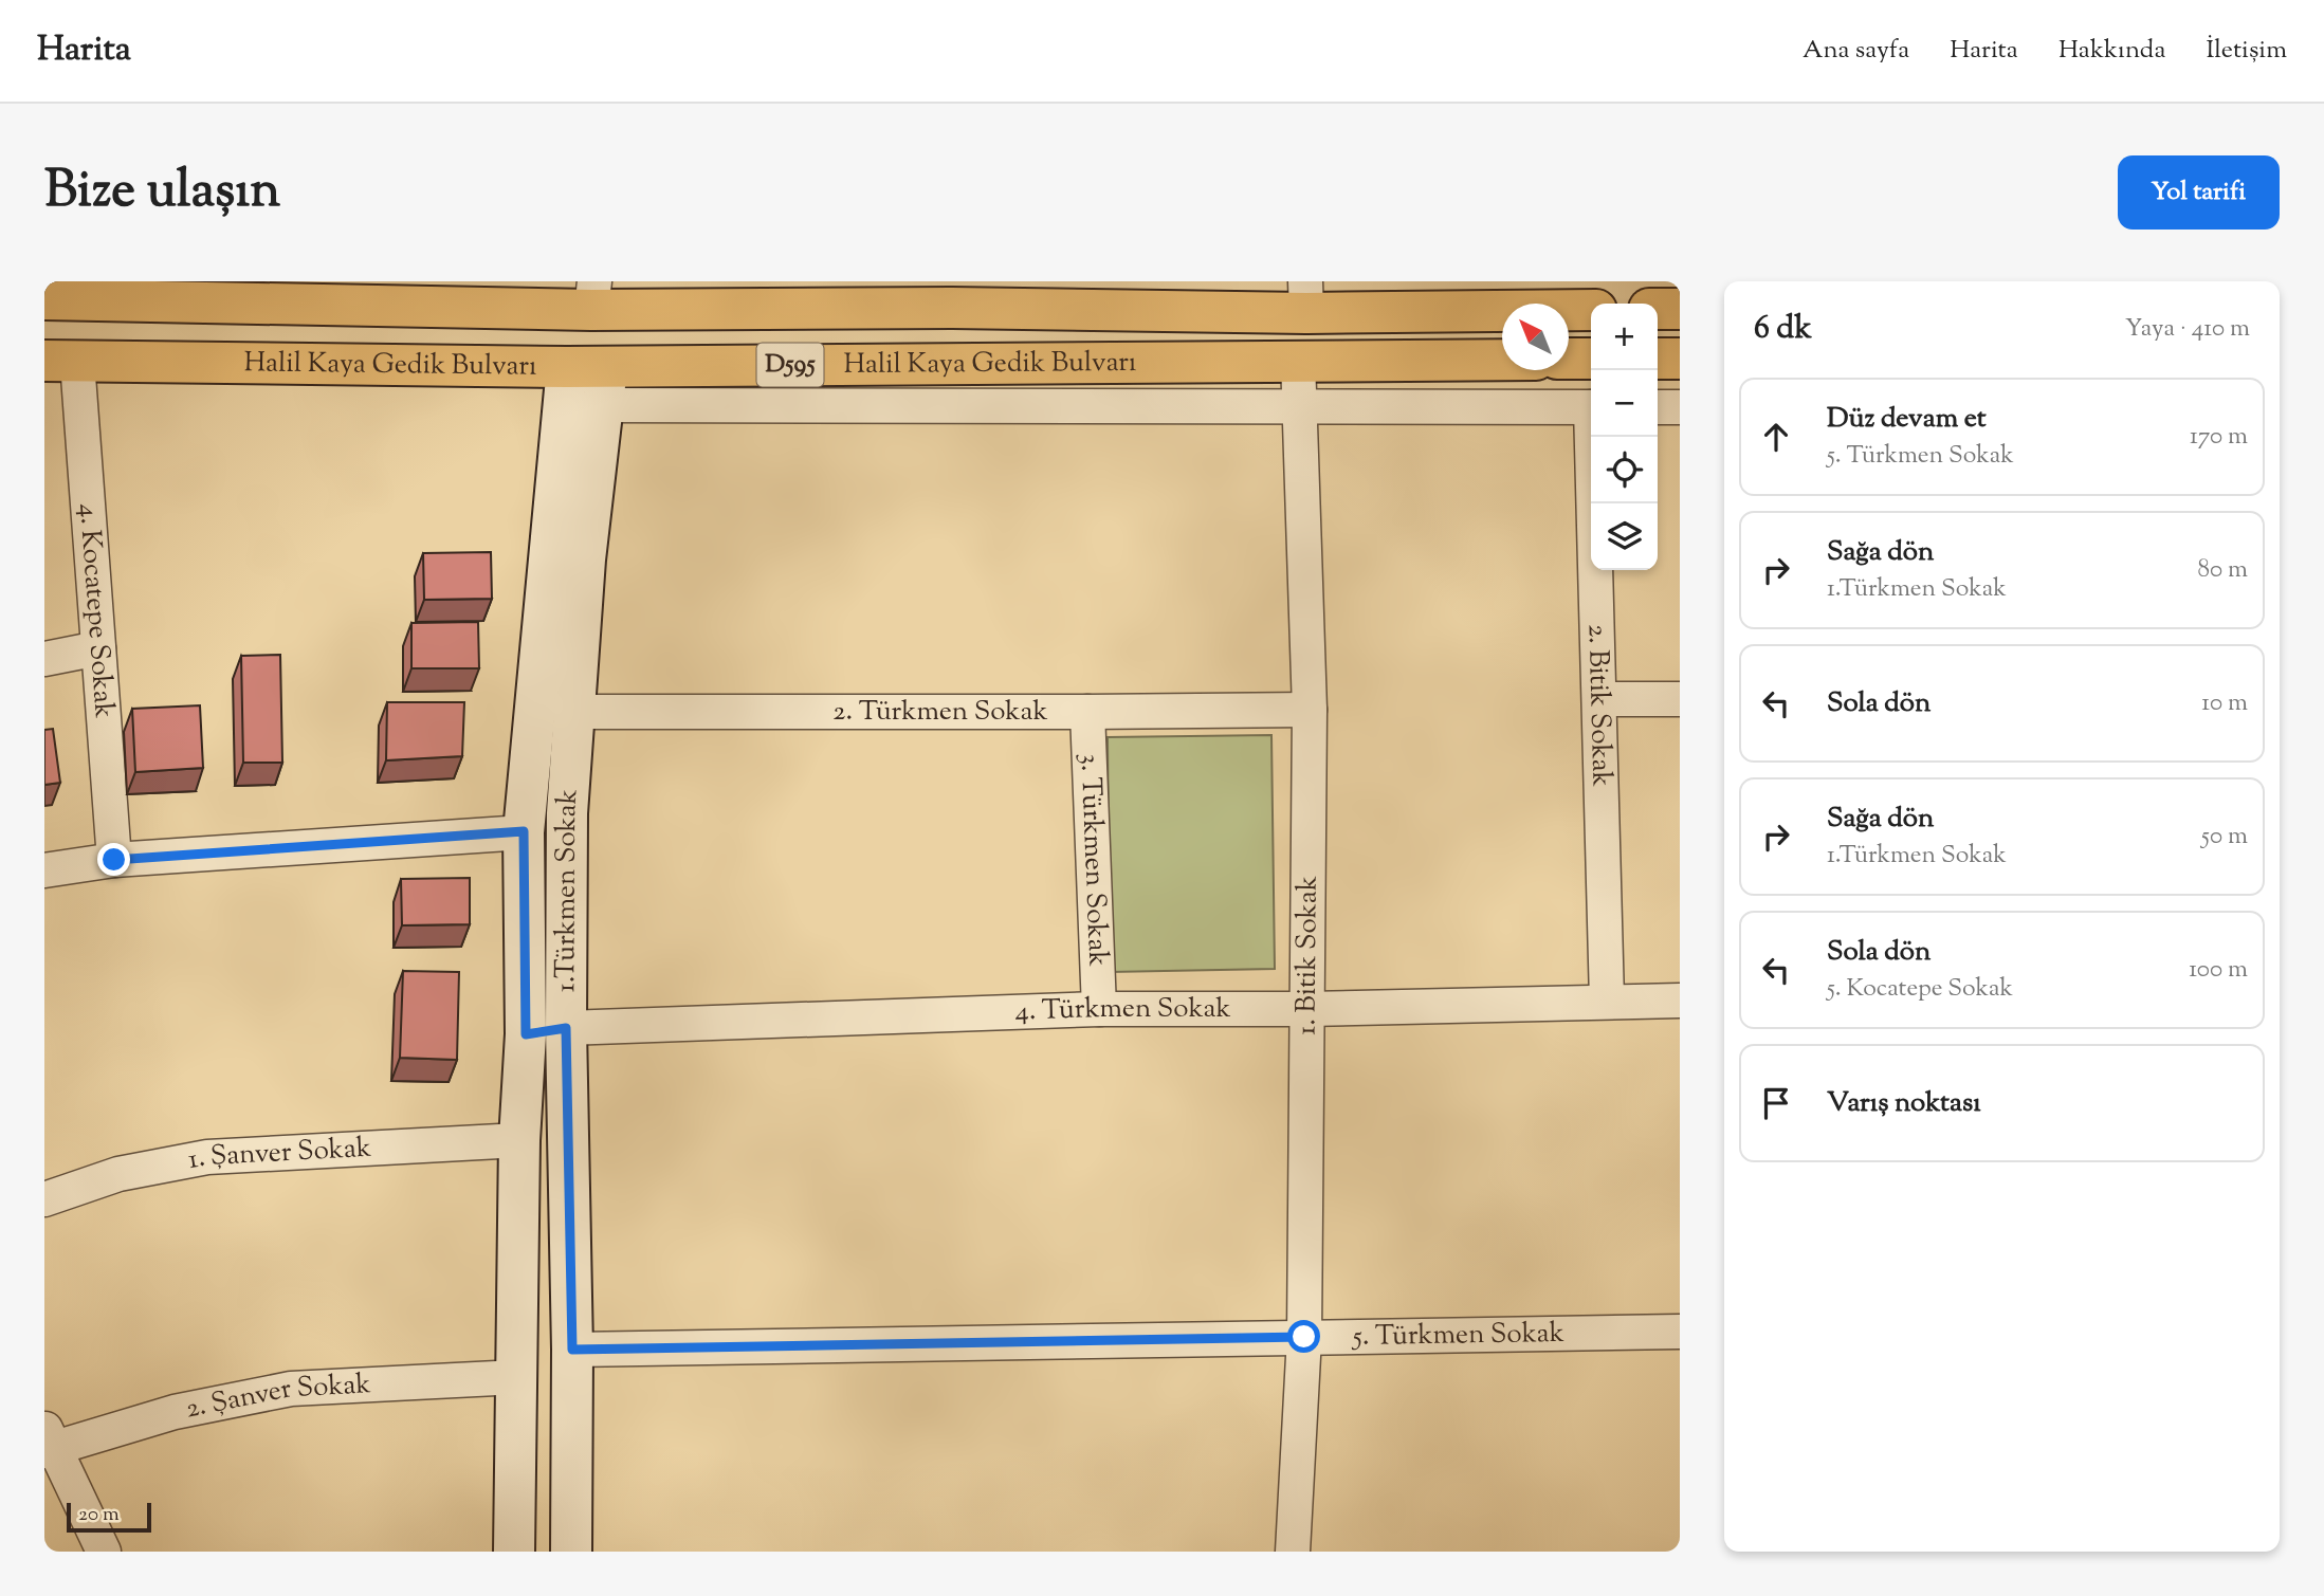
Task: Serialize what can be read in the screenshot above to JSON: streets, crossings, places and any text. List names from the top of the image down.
{
  "streets": {
    "highway": ["Halil Kaya Gedik Bulvarı", "D595"],
    "street": [
      "4. Kocatepe Sokak",
      "2. Bitik Sokak",
      "2. Türkmen Sokak",
      "3. Türkmen Sokak",
      "1.Türkmen Sokak",
      "1. Bitik Sokak",
      "4. Türkmen Sokak",
      "1. Şanver Sokak",
      "5. Türkmen Sokak",
      "2. Şanver Sokak"
    ]
  },
  "crossings": [
    ["Halil Kaya Gedik Bulvarı", "4. Kocatepe Sokak"],
    ["Halil Kaya Gedik Bulvarı", "1.Türkmen Sokak"],
    ["Halil Kaya Gedik Bulvarı", "1. Bitik Sokak"],
    ["2. Bitik Sokak", "4. Türkmen Sokak"],
    ["2. Türkmen Sokak", "3. Türkmen Sokak"],
    ["2. Türkmen Sokak", "1.Türkmen Sokak"],
    ["2. Türkmen Sokak", "1. Bitik Sokak"],
    ["3. Türkmen Sokak", "4. Türkmen Sokak"],
    ["1.Türkmen Sokak", "4. Türkmen Sokak"],
    ["1.Türkmen Sokak", "1. Şanver Sokak"],
    ["1.Türkmen Sokak", "5. Türkmen Sokak"],
    ["1.Türkmen Sokak", "2. Şanver Sokak"],
    ["1. Bitik Sokak", "4. Türkmen Sokak"],
    ["1. Bitik Sokak", "5. Türkmen Sokak"]
  ],
  "scale_bar": "20 m",
  "north": "top left",
  "page": {
    "header": "Harita",
    "nav": [
      "Ana sayfa",
      "Harita",
      "Hakkında",
      "İletişim"
    ],
    "title": "Bize ulaşın",
    "buttons": "Yol tarifi",
    "heading": ["6 dk", "Yaya · 410 m"],
    "map_buttons": ["+", "−"],
    "list": [
      ["Düz devam et", "5. Türkmen Sokak", "170 m"],
      ["Sağa dön", "1.Türkmen Sokak", "80 m"],
      ["Sola dön", "10 m"],
      ["Sağa dön", "1.Türkmen Sokak", "50 m"],
      ["Sola dön", "5. Kocatepe Sokak", "100 m"],
      "Varış noktası"
    ],
    "scale": "20 m"
  }
}
